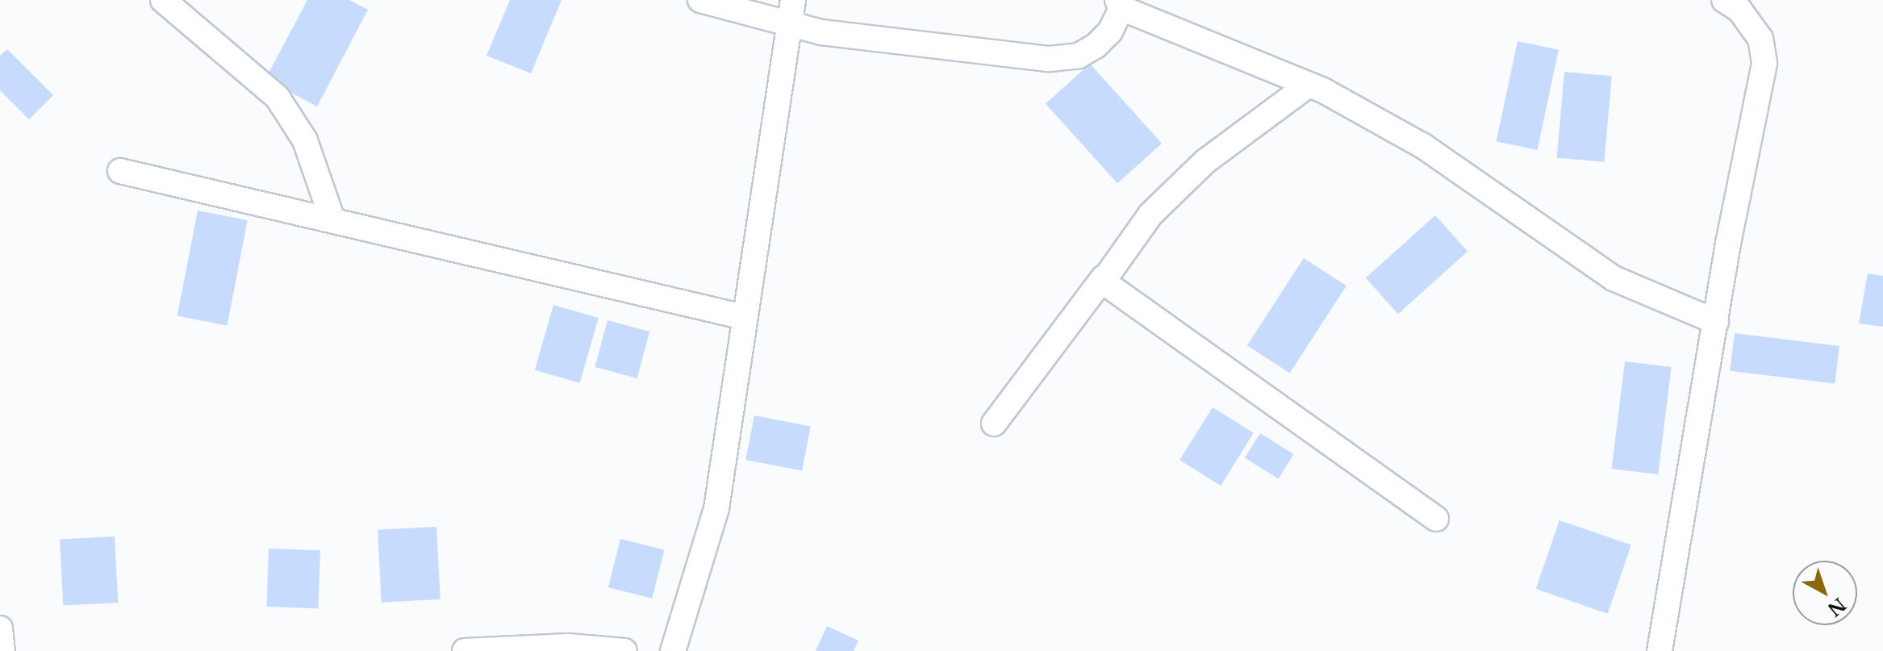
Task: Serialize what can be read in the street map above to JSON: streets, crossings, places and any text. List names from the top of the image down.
{
  "north": "bottom right"
}
